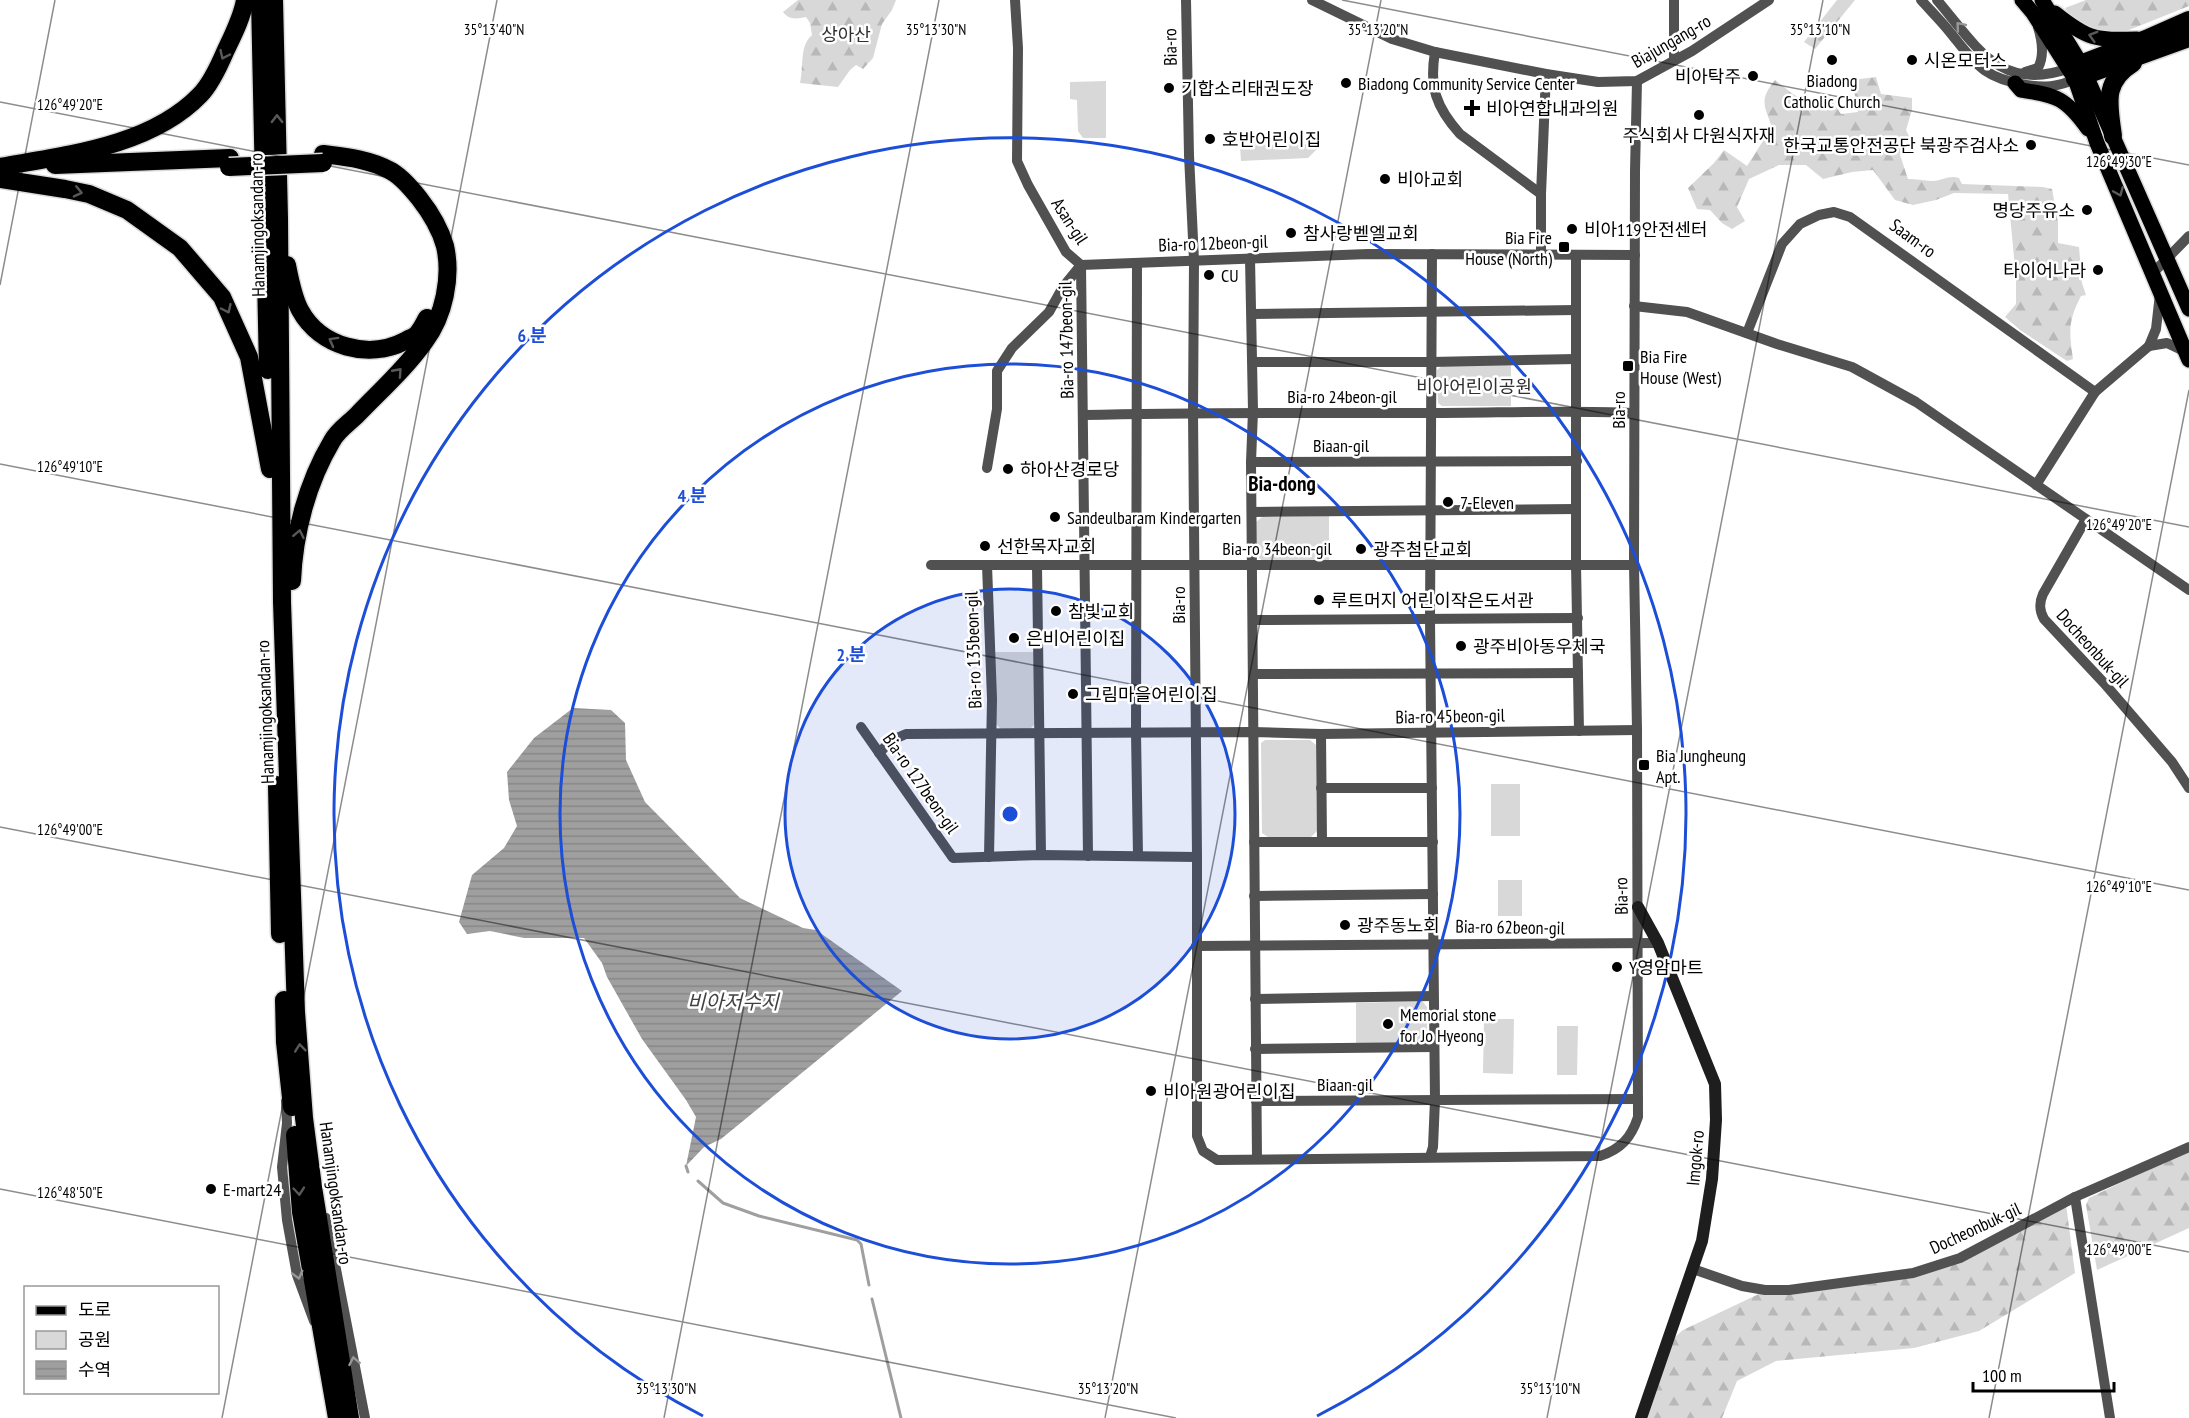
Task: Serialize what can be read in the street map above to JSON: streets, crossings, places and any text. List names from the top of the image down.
{
  "streets": {
    "highway": ["Hanamjingoksandan-ro"],
    "main road": ["Imgok-ro"],
    "street": [
      "Biajungang-ro",
      "Bia-ro",
      "Asan-gil",
      "Saam-ro",
      "Bia-ro 12beon-gil",
      "Bia-ro 147beon-gil",
      "Bia-ro 24beon-gil",
      "Biaan-gil",
      "Bia-ro 34beon-gil",
      "Docheonbuk-gil",
      "Bia-ro 135beon-gil",
      "Bia-ro 45beon-gil",
      "Bia-ro 127beon-gil",
      "Bia-ro 62beon-gil"
    ]
  },
  "crossings": [
    ["Biajungang-ro", "Bia-ro"],
    ["Bia-ro", "Bia-ro 12beon-gil"],
    ["Bia-ro", "Bia-ro 147beon-gil"],
    ["Bia-ro", "Bia-ro 24beon-gil"],
    ["Bia-ro", "Bia-ro 34beon-gil"],
    ["Bia-ro", "Bia-ro 135beon-gil"],
    ["Bia-ro", "Bia-ro 45beon-gil"],
    ["Bia-ro", "Bia-ro 127beon-gil"],
    ["Bia-ro", "Bia-ro 62beon-gil"],
    ["Bia-ro", "Imgok-ro"],
    ["Asan-gil", "Bia-ro 12beon-gil"],
    ["Asan-gil", "Bia-ro 147beon-gil"],
    ["Bia-ro 12beon-gil", "Bia-ro 147beon-gil"],
    ["Bia-ro 147beon-gil", "Bia-ro 24beon-gil"],
    ["Bia-ro 24beon-gil", "Bia-ro 34beon-gil"],
    ["Biaan-gil", "Bia-ro 34beon-gil"],
    ["Docheonbuk-gil", "Imgok-ro"],
    ["Bia-ro 135beon-gil", "Bia-ro 45beon-gil"],
    ["Bia-ro 135beon-gil", "Bia-ro 127beon-gil"],
    ["Bia-ro 62beon-gil", "Imgok-ro"]
  ],
  "districts": ["Bia-dong"],
  "water": ["비아저수지"],
  "parks": ["상아산", "비아어린이공원"],
  "places": {
    "other": [
      "Biadong Catholic Church",
      "시온모터스",
      "비아탁주",
      "Biadong Community Service Center",
      "기합소리태권도장",
      "주식회사 다원식자재",
      "호반어린이집",
      "한국교통안전공단 북광주검사소",
      "비아교회",
      "명당주유소",
      "비아119안전센터",
      "참사랑벧엘교회",
      "타이어나라",
      "CU",
      "하아산경로당",
      "7-Eleven",
      "Sandeulbaram Kindergarten",
      "선한목자교회",
      "광주첨단교회",
      "루트머지 어린이작은도서관",
      "참빛교회",
      "은비어린이집",
      "광주비아동우체국",
      "그림마을어린이집",
      "광주동노회",
      "Y영암마트",
      "Memorial stone for Jo Hyeong",
      "비아원광어린이집",
      "E-mart24"
    ],
    "health": ["비아연합내과의원"],
    "transit": ["Bia Fire House (North)", "Bia Fire House (West)", "Bia Jungheung Apt."]
  },
  "legend": ["도로", "공원", "수역"],
  "scale_bar": "100 m",
  "coordinates": [
    "35°13'40\"N",
    "35°13'30\"N",
    "35°13'20\"N",
    "35°13'10\"N",
    "126°49'20\"E",
    "126°49'30\"E",
    "126°49'10\"E",
    "126°49'00\"E",
    "126°48'50\"E"
  ],
  "rings": ["6 분", "4 분", "2 분"]
}
